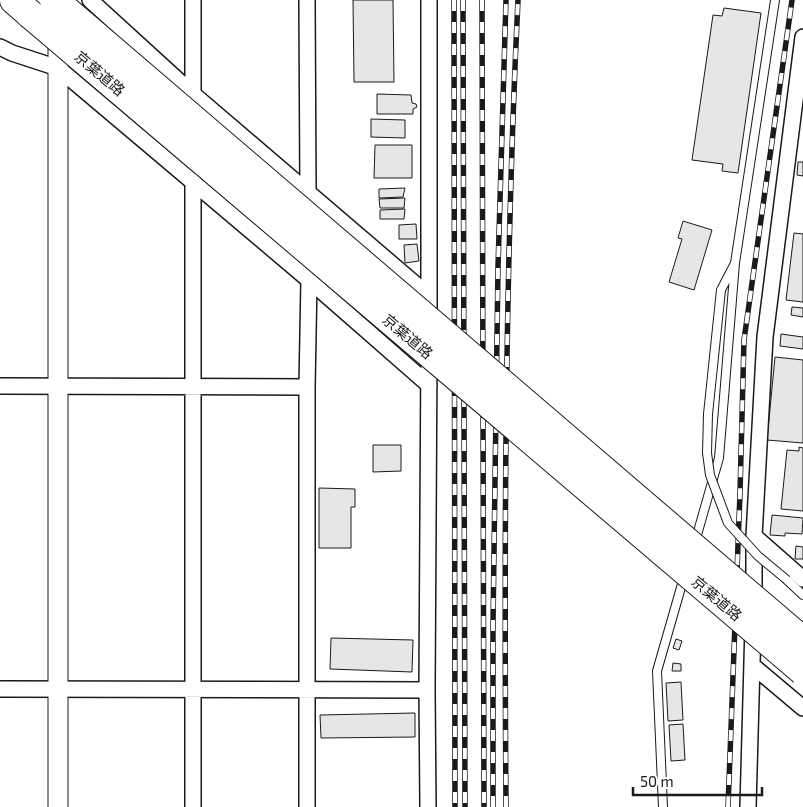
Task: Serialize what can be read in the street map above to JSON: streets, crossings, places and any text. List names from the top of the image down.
{
  "streets": {
    "highway": ["京葉道路"]
  },
  "scale_bar": "50 m"
}
